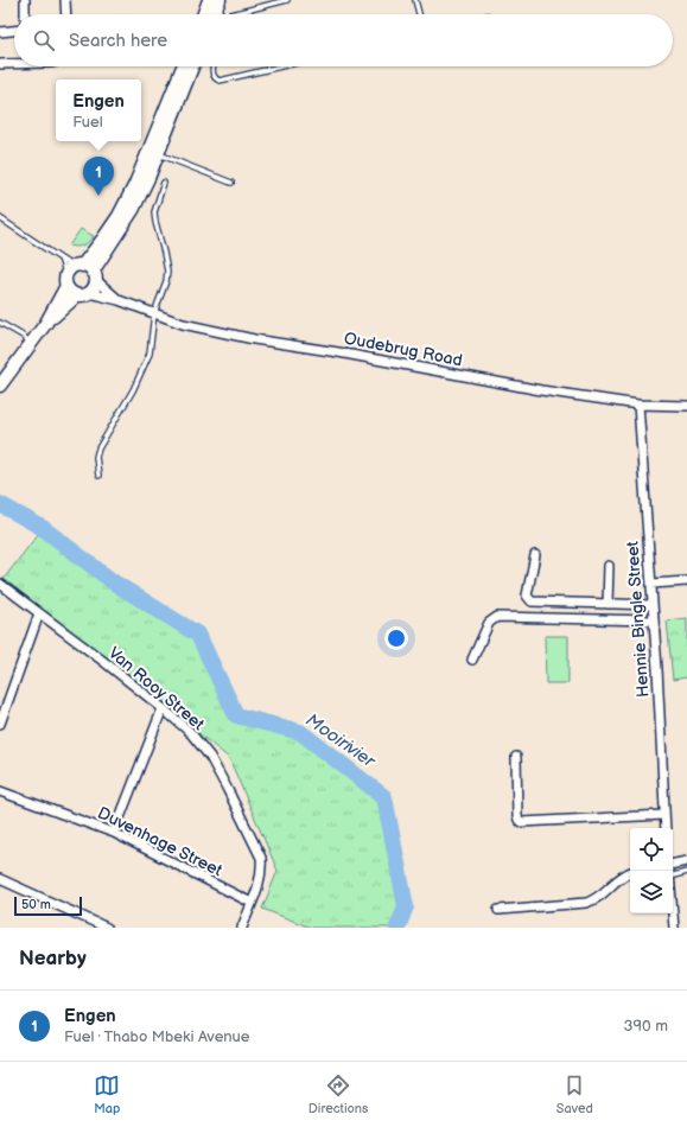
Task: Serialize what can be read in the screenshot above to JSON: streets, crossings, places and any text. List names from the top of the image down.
{
  "streets": {
    "street": [
      "Oudebrug Road",
      "Hennie Bingle Street",
      "Van Rooy Street",
      "Duvenhage Street"
    ]
  },
  "crossings": [
    ["Oudebrug Road", "Hennie Bingle Street"],
    ["Van Rooy Street", "Duvenhage Street"]
  ],
  "water": ["Mooirivier"],
  "scale_bar": "50 m",
  "page": {
    "search": "Search here",
    "popup": ["Engen", "Fuel"],
    "pins": "1",
    "scale": "50 m",
    "heading": "Nearby",
    "list": [
      {
        "mark": "1",
        "name": "Engen",
        "note": "Fuel · Thabo Mbeki Avenue",
        "value": "390 m"
      }
    ],
    "nav": ["Map", "Directions", "Saved"]
  }
}
